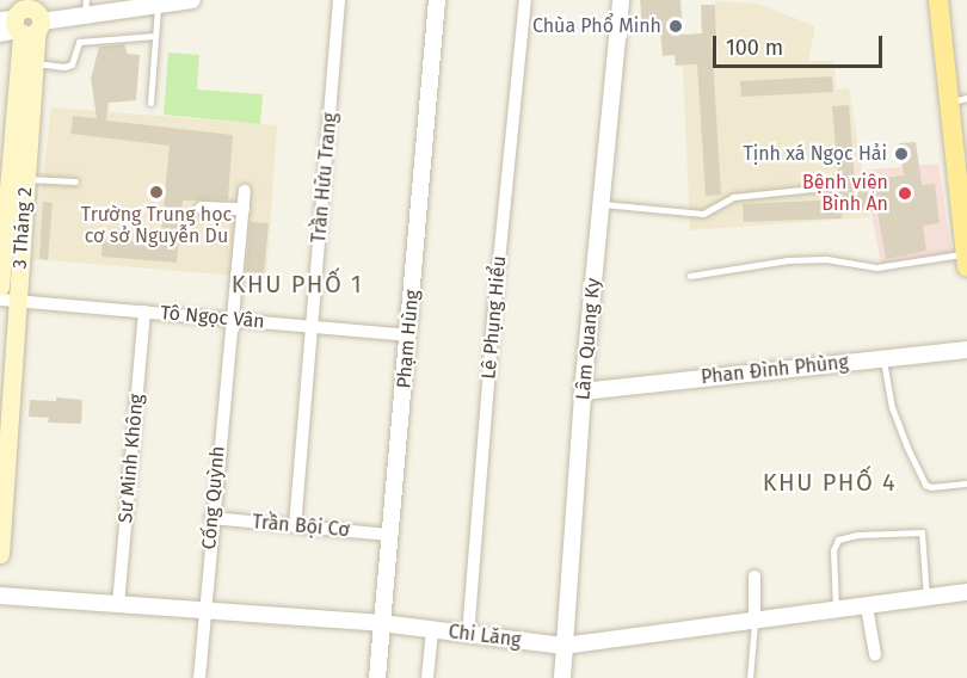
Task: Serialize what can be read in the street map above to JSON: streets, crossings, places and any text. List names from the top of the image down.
{
  "streets": {
    "main road": ["3 Tháng 2"],
    "street": [
      "Trần Hữu Trang",
      "Tô Ngọc Vân",
      "Lê Phụng Hiểu",
      "Phạm Hùng",
      "Lâm Quang Ky",
      "Phan Đình Phùng",
      "Sư Minh Không",
      "Cống Quỳnh",
      "Trần Bội Cơ",
      "Chi Lăng"
    ]
  },
  "crossings": [
    ["Trần Hữu Trang", "Tô Ngọc Vân"],
    ["Trần Hữu Trang", "Trần Bội Cơ"],
    ["3 Tháng 2", "Tô Ngọc Vân"],
    ["Tô Ngọc Vân", "Phạm Hùng"],
    ["Tô Ngọc Vân", "Sư Minh Không"],
    ["Tô Ngọc Vân", "Cống Quỳnh"],
    ["Lê Phụng Hiểu", "Chi Lăng"],
    ["Phạm Hùng", "Trần Bội Cơ"],
    ["Phạm Hùng", "Chi Lăng"],
    ["Lâm Quang Ky", "Phan Đình Phùng"],
    ["Lâm Quang Ky", "Chi Lăng"],
    ["Sư Minh Không", "Chi Lăng"],
    ["Cống Quỳnh", "Trần Bội Cơ"],
    ["Cống Quỳnh", "Chi Lăng"]
  ],
  "districts": ["KHU PHỐ 1", "KHU PHỐ 4"],
  "places": [
    "Chùa Phổ Minh",
    "Tịnh xá Ngọc Hải",
    "Trường Trung học cơ sở Nguyễn Du",
    "Bệnh viện Bình An"
  ],
  "scale_bar": "100 m"
}
